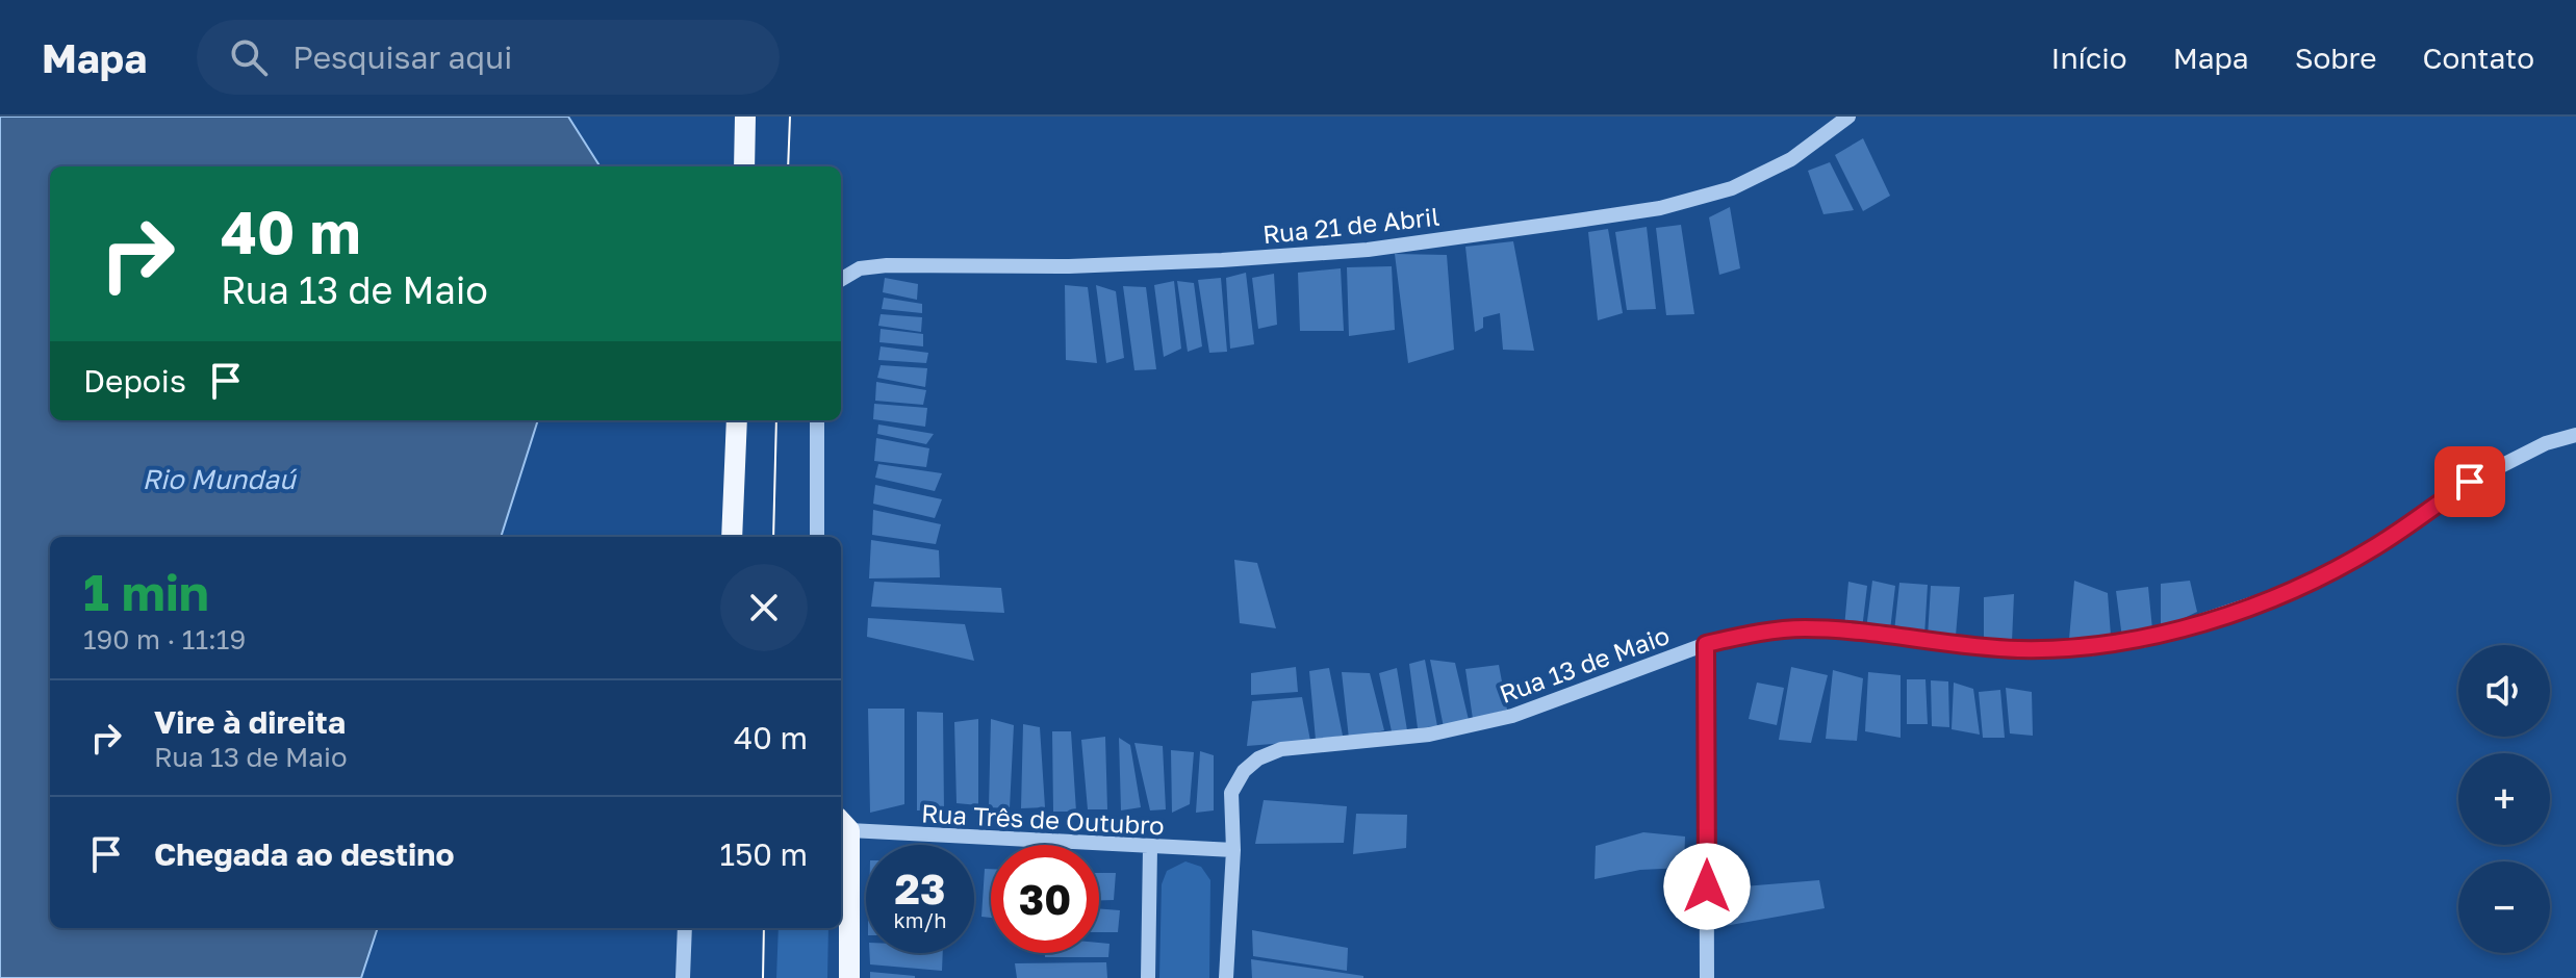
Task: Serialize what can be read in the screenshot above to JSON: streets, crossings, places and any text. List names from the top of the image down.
{
  "streets": {
    "street": ["Rua 21 de Abril", "Rua 13 de Maio", "Rua Três de Outubro"]
  },
  "crossings": [
    ["Rua 13 de Maio", "Rua Três de Outubro"]
  ],
  "water": ["Rio Mundaú"],
  "page": {
    "header": "Mapa",
    "search": "Pesquisar aqui",
    "nav": [
      "Início",
      "Mapa",
      "Sobre",
      "Contato"
    ],
    "turn": ["40 m", "Rua 13 de Maio"],
    "then": "Depois",
    "heading": ["1 min", "190 m · 11:19"],
    "map_buttons": ["+", "−"],
    "list": [
      {
        "name": "Vire à direita",
        "note": "Rua 13 de Maio",
        "value": "40 m"
      },
      {
        "name": "Chegada ao destino",
        "value": "150 m"
      }
    ],
    "speed": "23 km/h",
    "limit": "30"
  }
}
